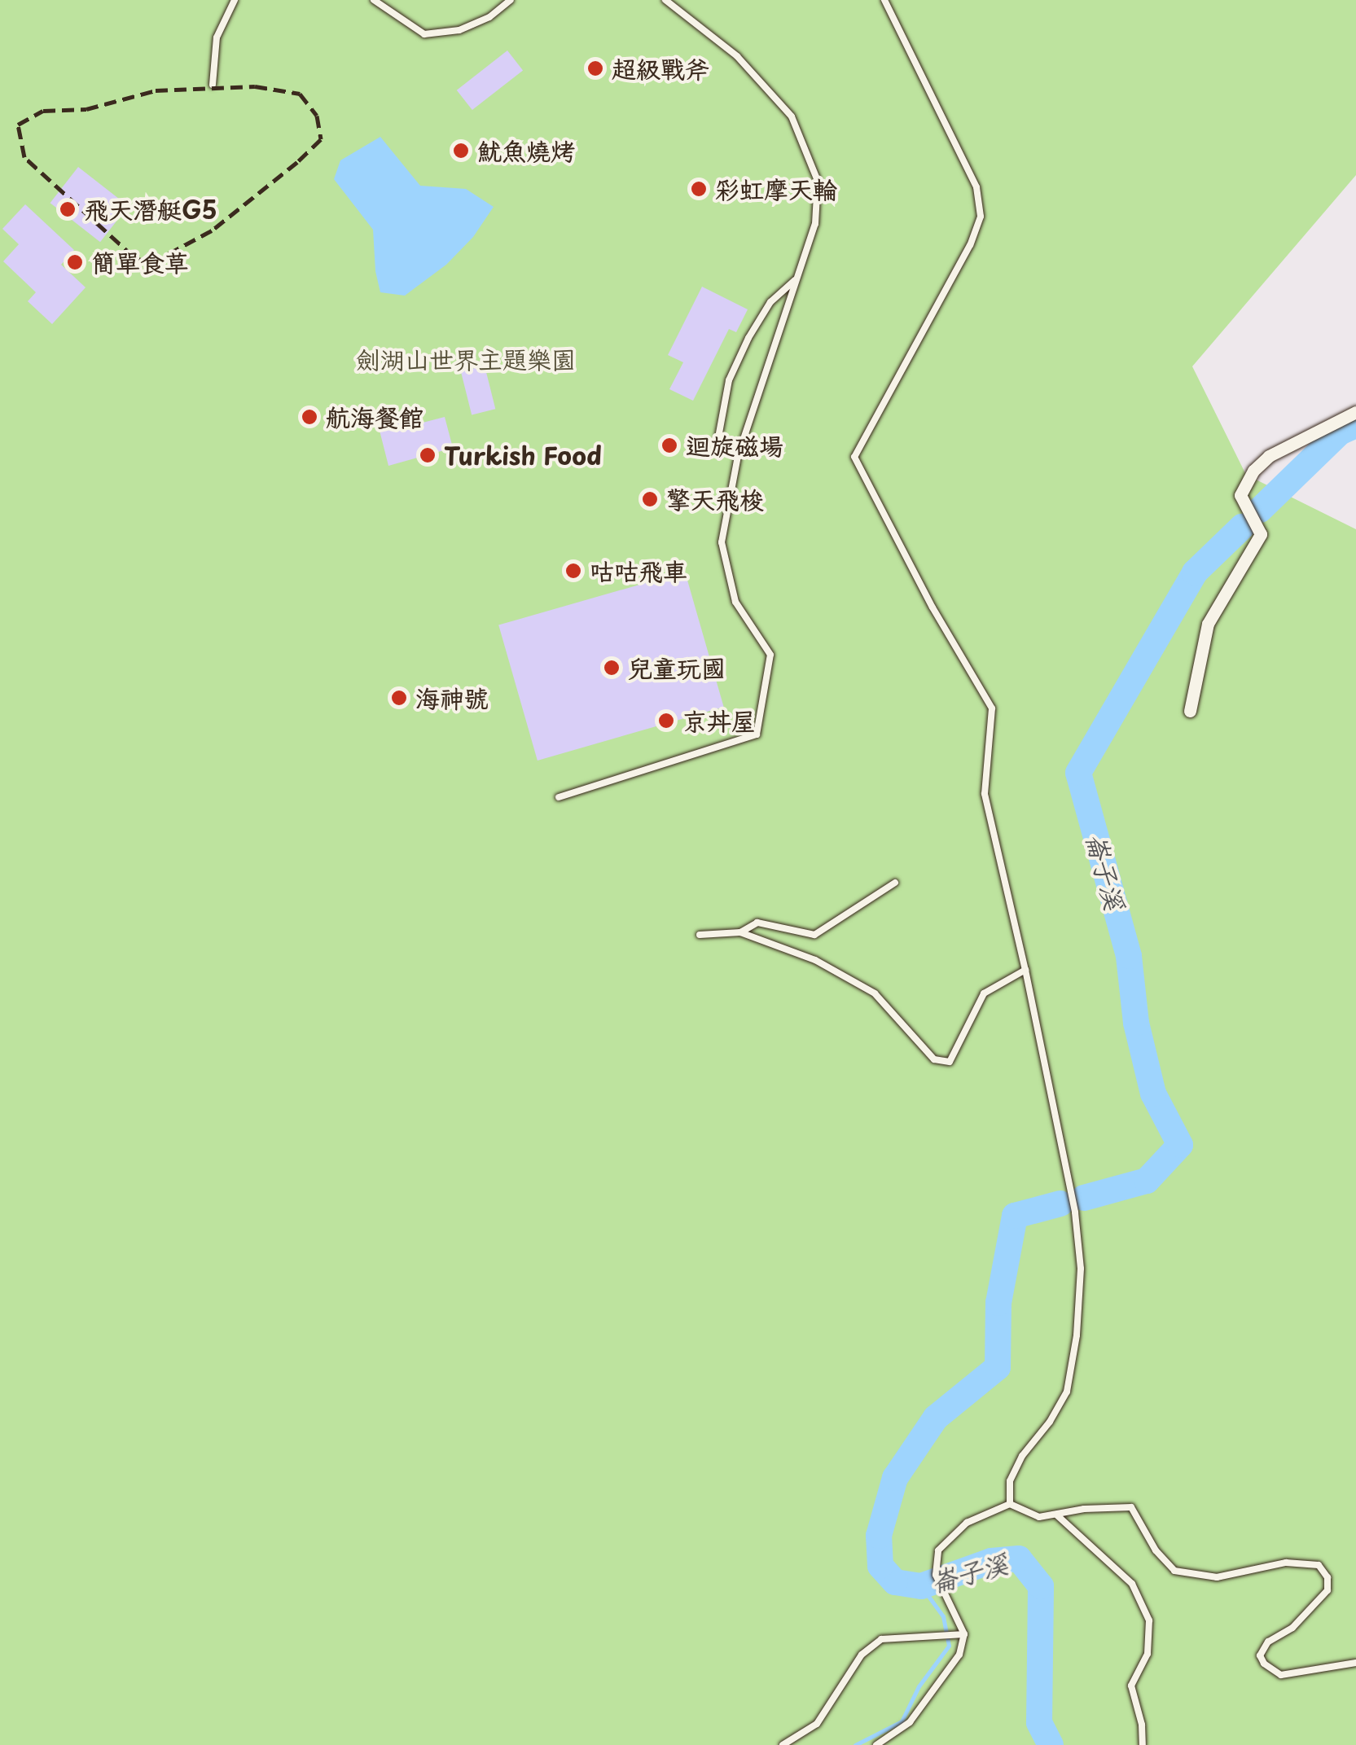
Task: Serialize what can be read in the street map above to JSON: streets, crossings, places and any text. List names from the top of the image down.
{
  "water": ["崙子溪"],
  "parks": ["劍湖山世界主題樂園"],
  "places": [
    "超級戰斧",
    "魷魚燒烤",
    "彩虹摩天輪",
    "飛天潛艇G5",
    "簡單食草",
    "航海餐館",
    "迴旋磁場",
    "Turkish Food",
    "擎天飛梭",
    "咕咕飛車",
    "兒童玩國",
    "海神號",
    "京丼屋"
  ]
}
